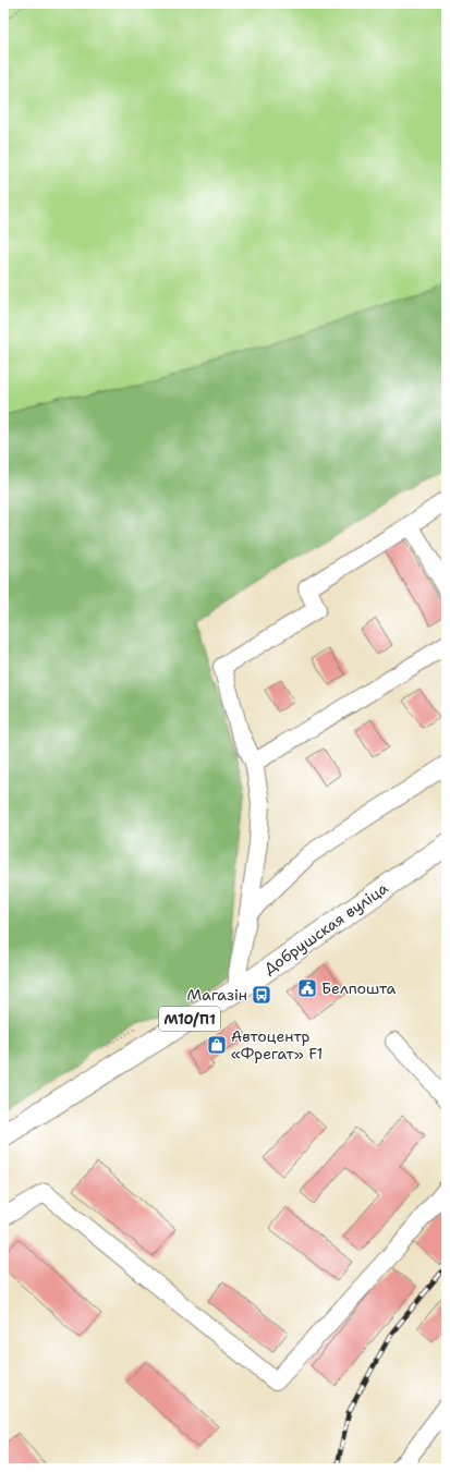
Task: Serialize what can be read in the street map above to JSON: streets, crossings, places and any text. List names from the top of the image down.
{
  "streets": {
    "main road": ["Добрушская вуліца", "М10/П1"]
  },
  "places": {
    "public building": ["Белпошта"],
    "bus stop": ["Магазін"],
    "shop": ["Автоцентр «Фрегат» F1"]
  }
}
